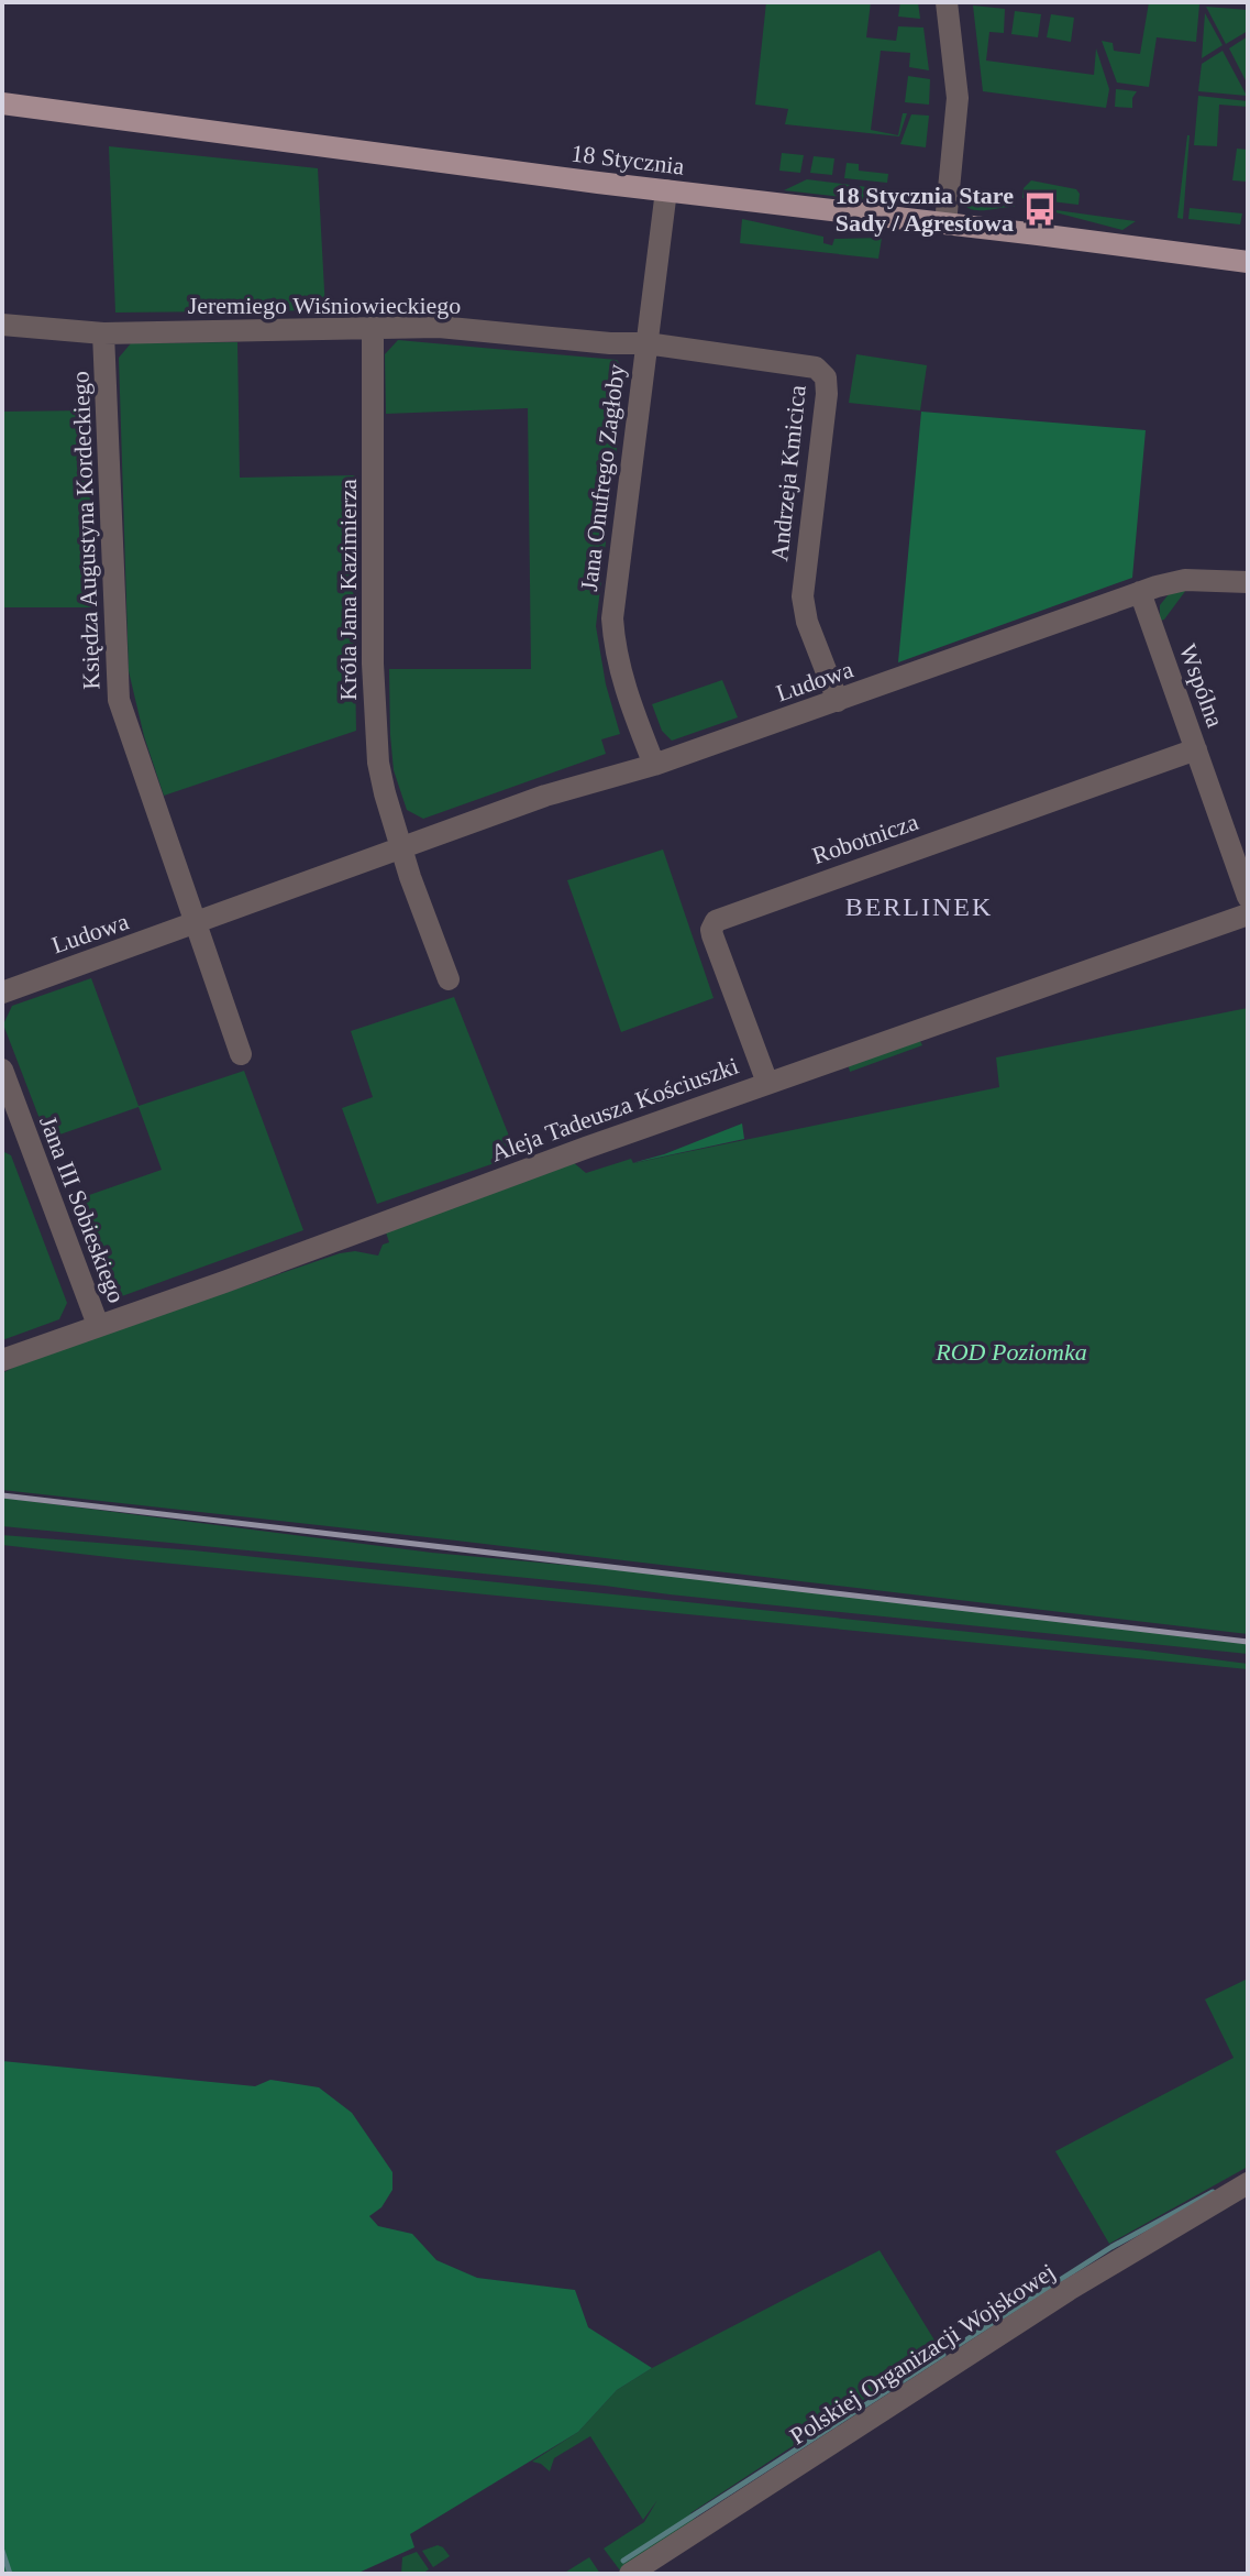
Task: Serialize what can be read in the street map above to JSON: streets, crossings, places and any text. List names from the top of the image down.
{
  "streets": {
    "main road": ["18 Stycznia"],
    "street": [
      "Jeremiego Wiśniowieckiego",
      "Andrzeja Kmicica",
      "Jana Onufrego Zagłoby",
      "Księdza Augustyna Kordeckiego",
      "Króla Jana Kazimierza",
      "Ludowa",
      "Wspólna",
      "Robotnicza",
      "Aleja Tadeusza Kościuszki",
      "Jana III Sobieskiego",
      "Polskiej Organizacji Wojskowej"
    ]
  },
  "crossings": [
    ["18 Stycznia", "Jana Onufrego Zagłoby"],
    ["Jeremiego Wiśniowieckiego", "Andrzeja Kmicica"],
    ["Jeremiego Wiśniowieckiego", "Jana Onufrego Zagłoby"],
    ["Jeremiego Wiśniowieckiego", "Księdza Augustyna Kordeckiego"],
    ["Jeremiego Wiśniowieckiego", "Króla Jana Kazimierza"],
    ["Andrzeja Kmicica", "Jana Onufrego Zagłoby"],
    ["Andrzeja Kmicica", "Ludowa"],
    ["Jana Onufrego Zagłoby", "Ludowa"],
    ["Księdza Augustyna Kordeckiego", "Ludowa"],
    ["Króla Jana Kazimierza", "Ludowa"],
    ["Ludowa", "Wspólna"],
    ["Wspólna", "Robotnicza"],
    ["Robotnicza", "Aleja Tadeusza Kościuszki"],
    ["Aleja Tadeusza Kościuszki", "Jana III Sobieskiego"]
  ],
  "districts": ["BERLINEK"],
  "parks": ["ROD Poziomka"],
  "places": {
    "bus stop": ["18 Stycznia Stare Sady / Agrestowa"]
  }
}
